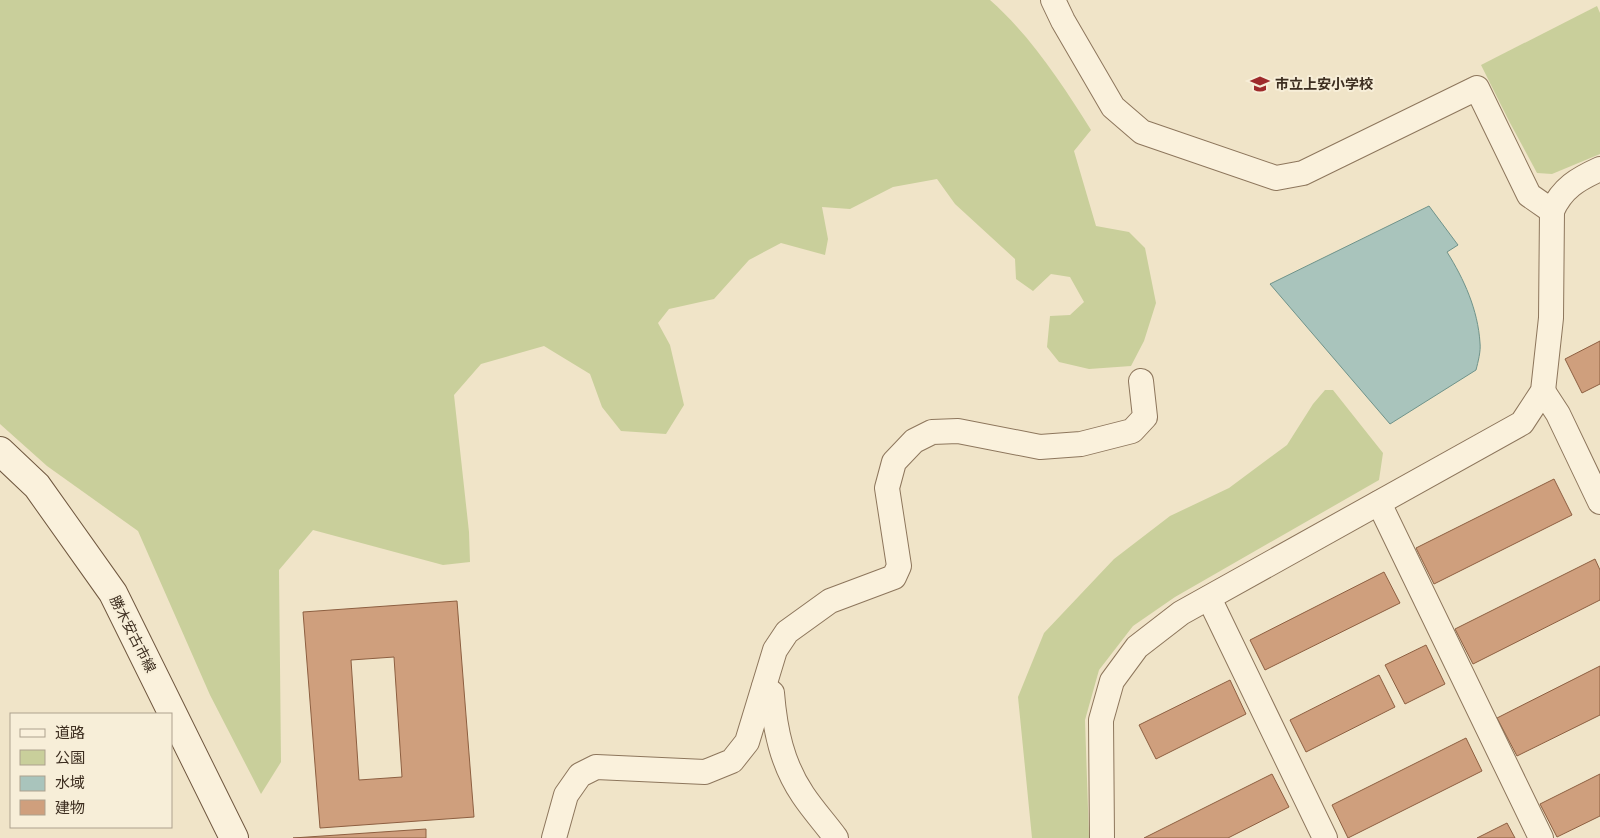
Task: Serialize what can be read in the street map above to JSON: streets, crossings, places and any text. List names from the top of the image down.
{
  "streets": {
    "main road": ["勝木安古市線"]
  },
  "places": {
    "school or university": ["市立上安小学校"]
  },
  "legend": [
    "道路",
    "公園",
    "水域",
    "建物"
  ]
}
